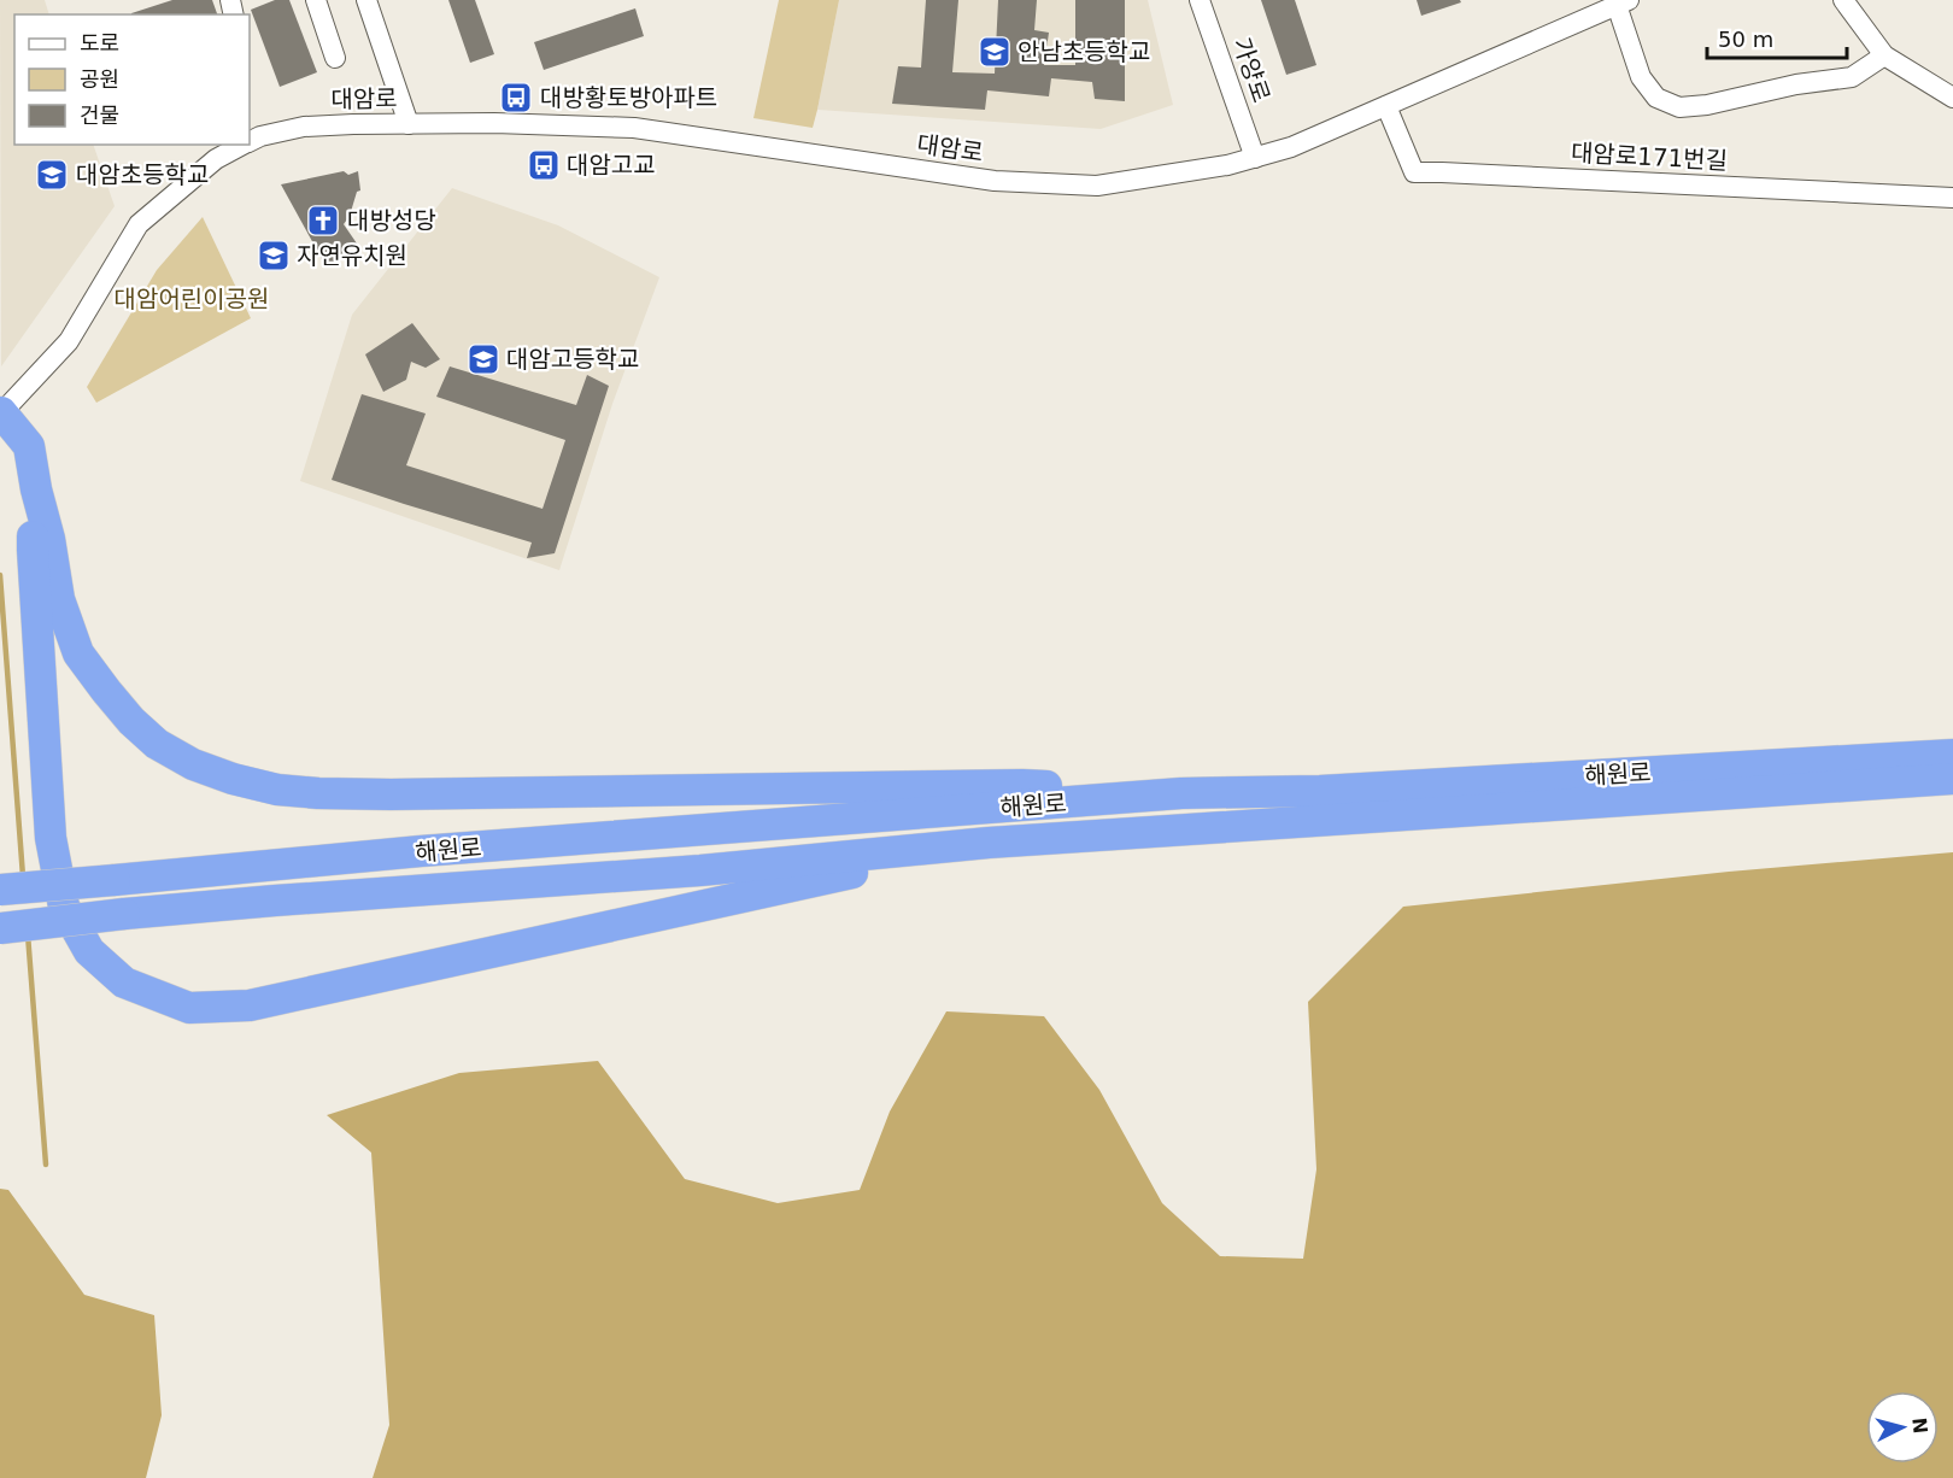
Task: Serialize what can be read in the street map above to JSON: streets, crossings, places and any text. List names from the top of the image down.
{
  "streets": {
    "highway": ["해원로"],
    "street": ["가양로", "대암로", "대암로171번길"]
  },
  "crossings": [
    ["가양로", "대암로"],
    ["대암로", "대암로171번길"]
  ],
  "parks": ["대암어린이공원"],
  "places": {
    "school or university": [
      "안남초등학교",
      "대암초등학교",
      "자연유치원",
      "대암고등학교"
    ],
    "bus stop": ["대방황토방아파트", "대암고교"],
    "church": ["대방성당"]
  },
  "legend": ["도로", "공원", "건물"],
  "scale_bar": "50 m",
  "north": "right"
}
